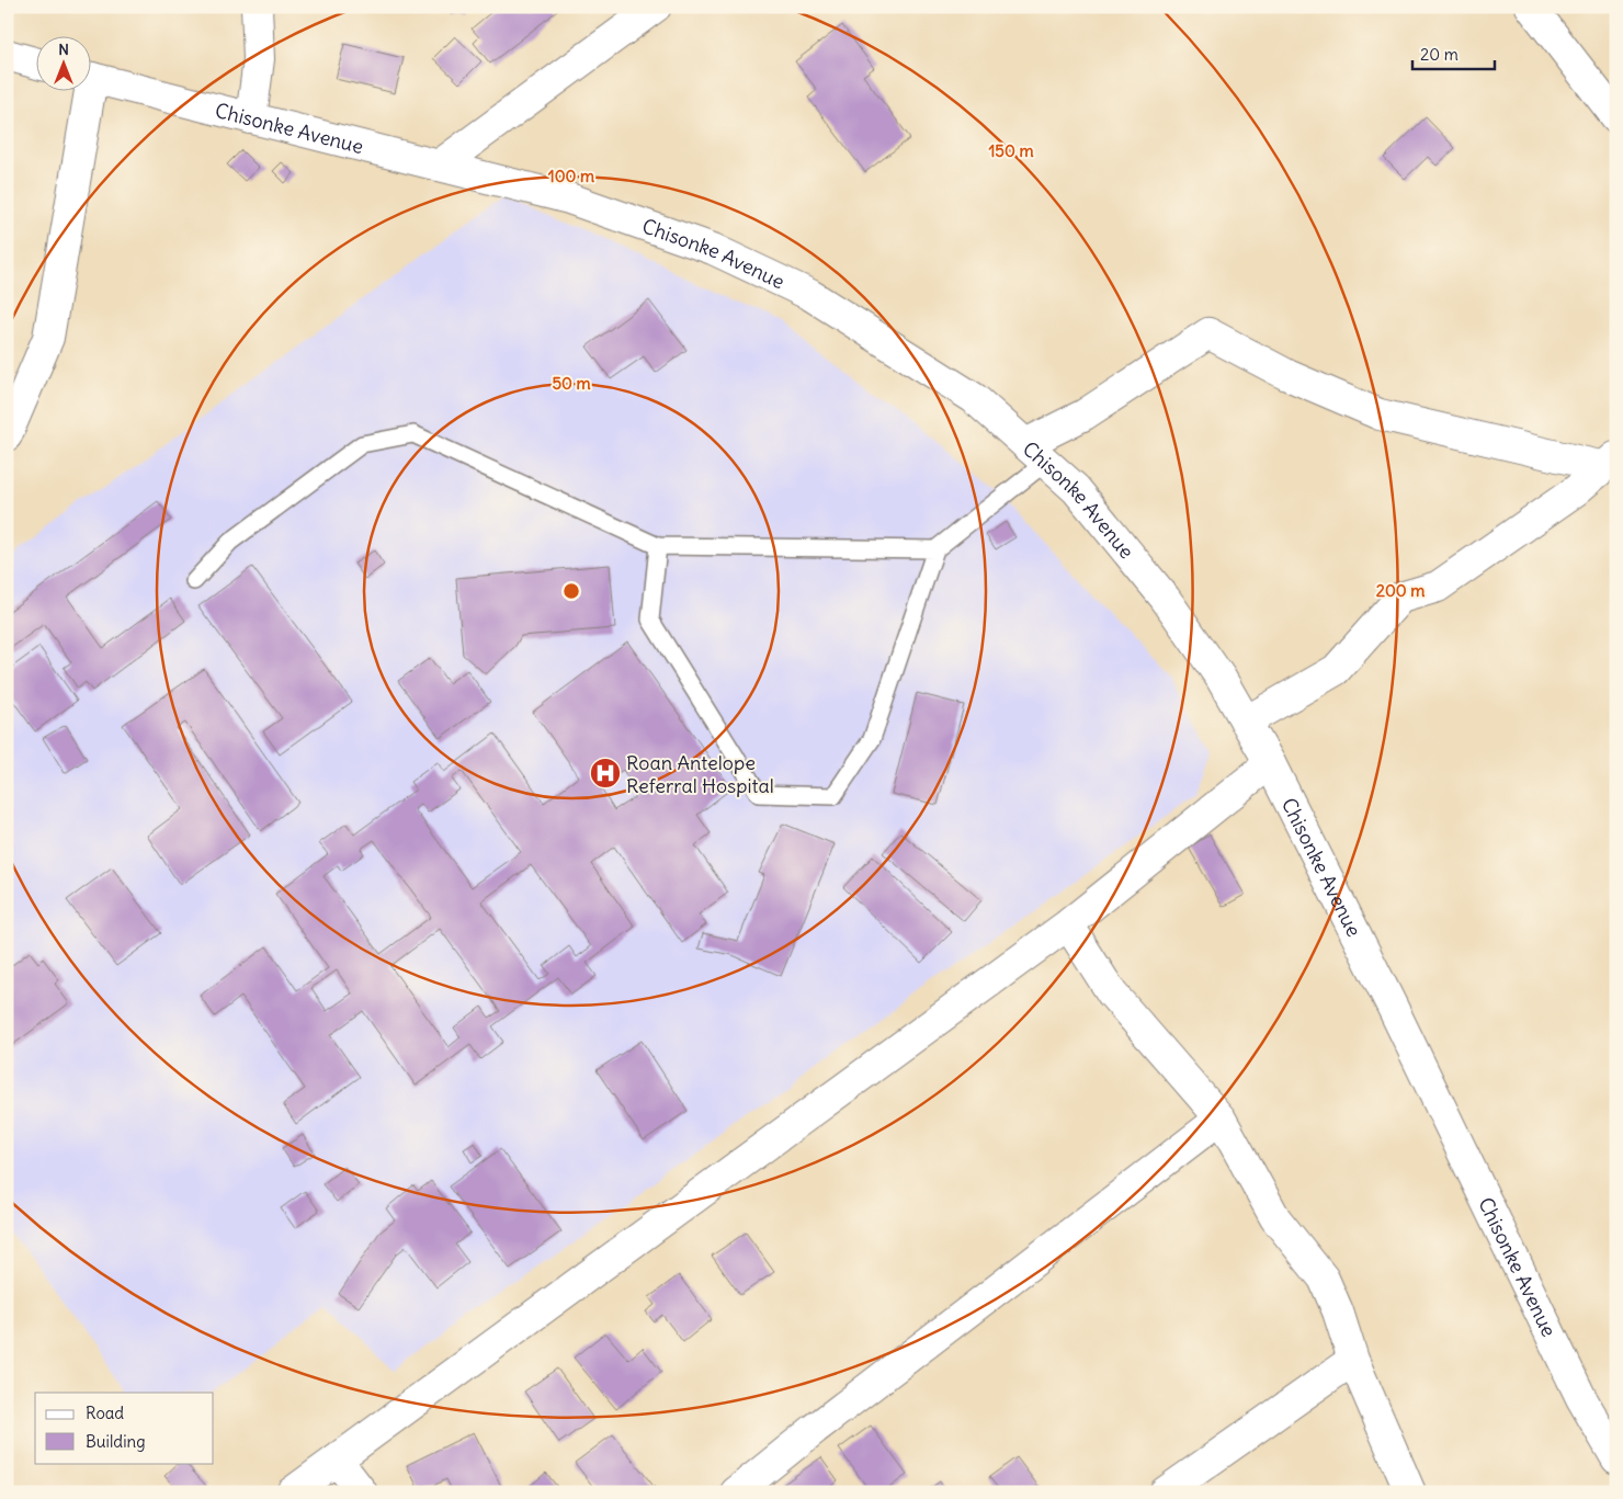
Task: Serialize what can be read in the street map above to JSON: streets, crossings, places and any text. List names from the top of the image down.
{
  "streets": {
    "street": ["Chisonke Avenue"]
  },
  "places": {
    "hospital": ["Roan Antelope Referral Hospital"]
  },
  "legend": ["Road", "Building"],
  "scale_bar": "20 m",
  "north": "top",
  "rings": [
    "150 m",
    "100 m",
    "50 m",
    "200 m"
  ]
}
